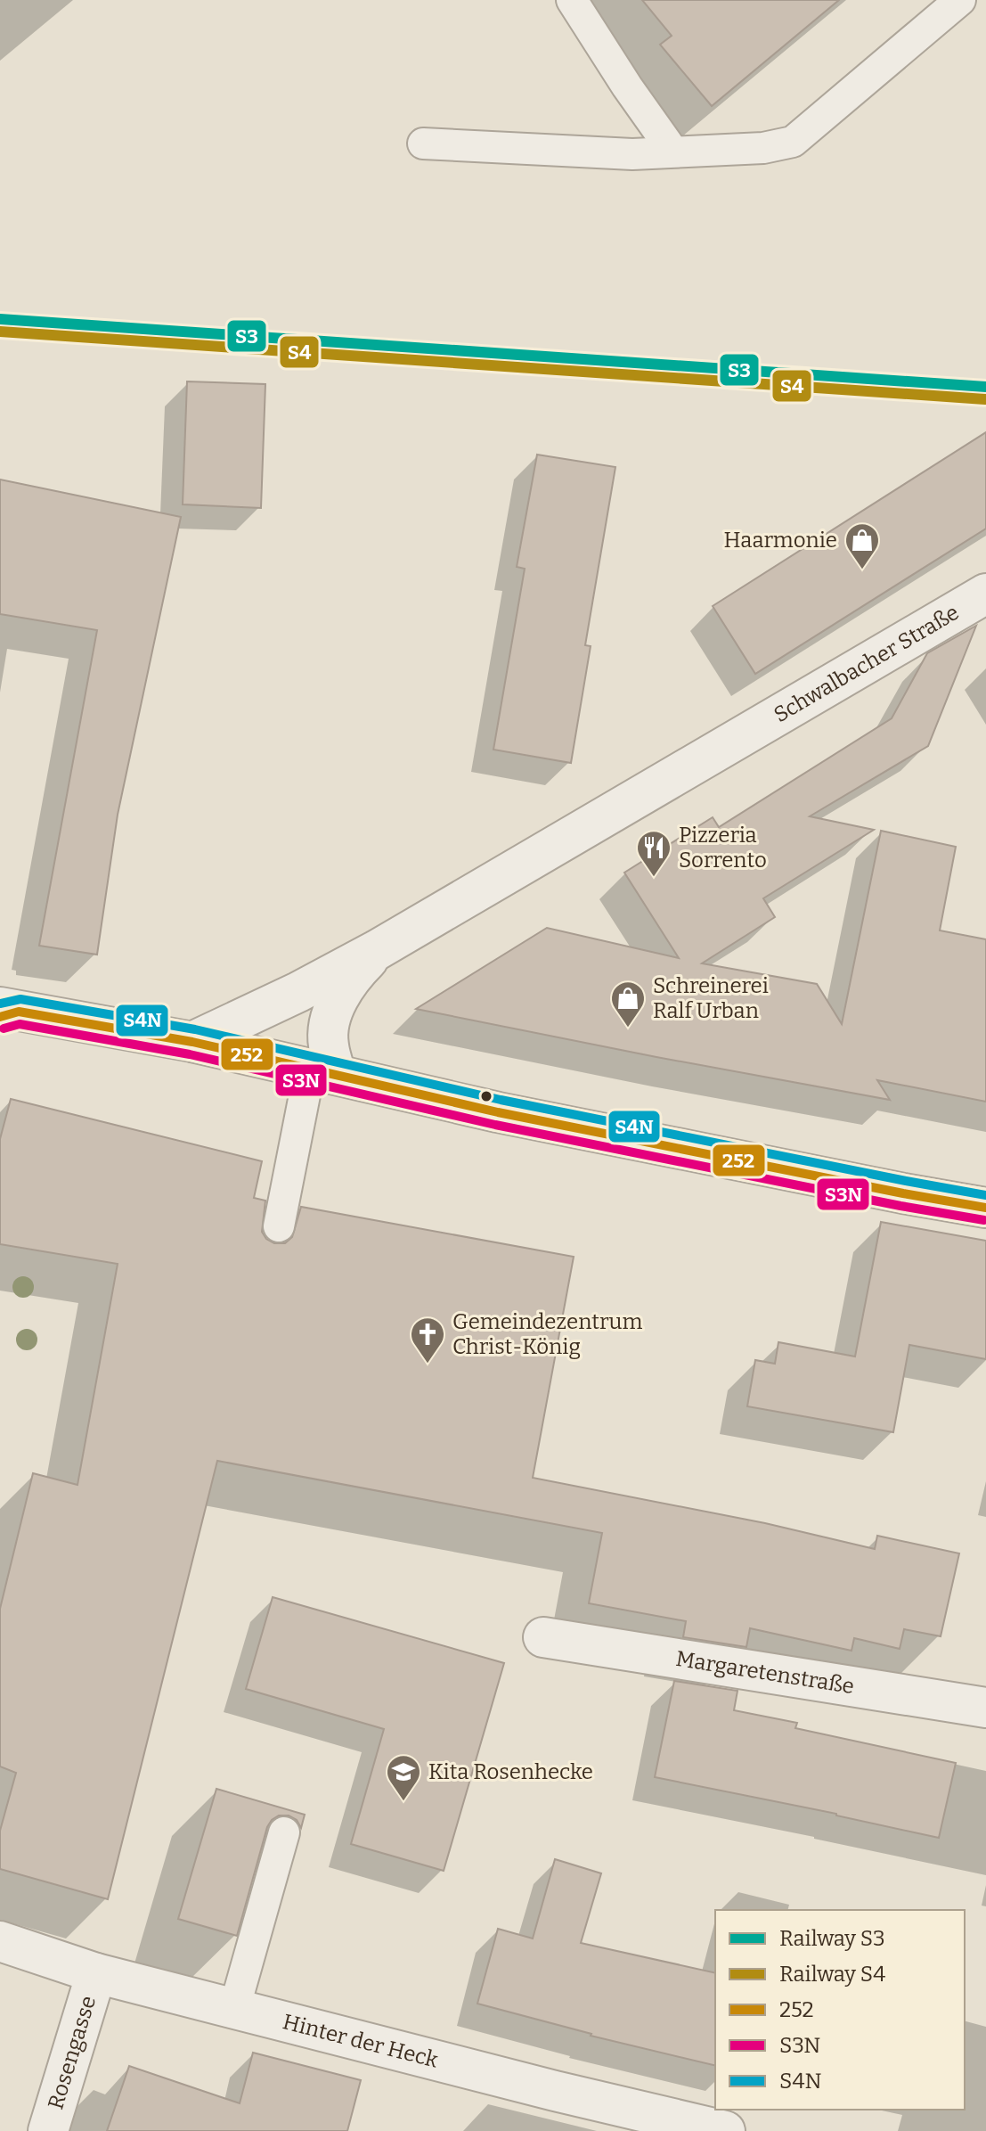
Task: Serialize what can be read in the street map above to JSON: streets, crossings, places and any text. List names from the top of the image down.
{
  "streets": {
    "street": [
      "Schwalbacher Straße",
      "Margaretenstraße",
      "Hinter der Heck",
      "Rosengasse"
    ]
  },
  "crossings": [
    ["Hinter der Heck", "Rosengasse"]
  ],
  "places": {
    "shop": ["Haarmonie", "Schreinerei Ralf Urban"],
    "restaurant": ["Pizzeria Sorrento"],
    "church": ["Gemeindezentrum Christ-König"],
    "school or university": ["Kita Rosenhecke"]
  },
  "lines": [
    "rail line S3",
    "rail line S4",
    "transit line S4N",
    "transit line 252",
    "transit line S3N"
  ],
  "legend": [
    "Railway S3",
    "Railway S4",
    "252",
    "S3N",
    "S4N"
  ]
}
